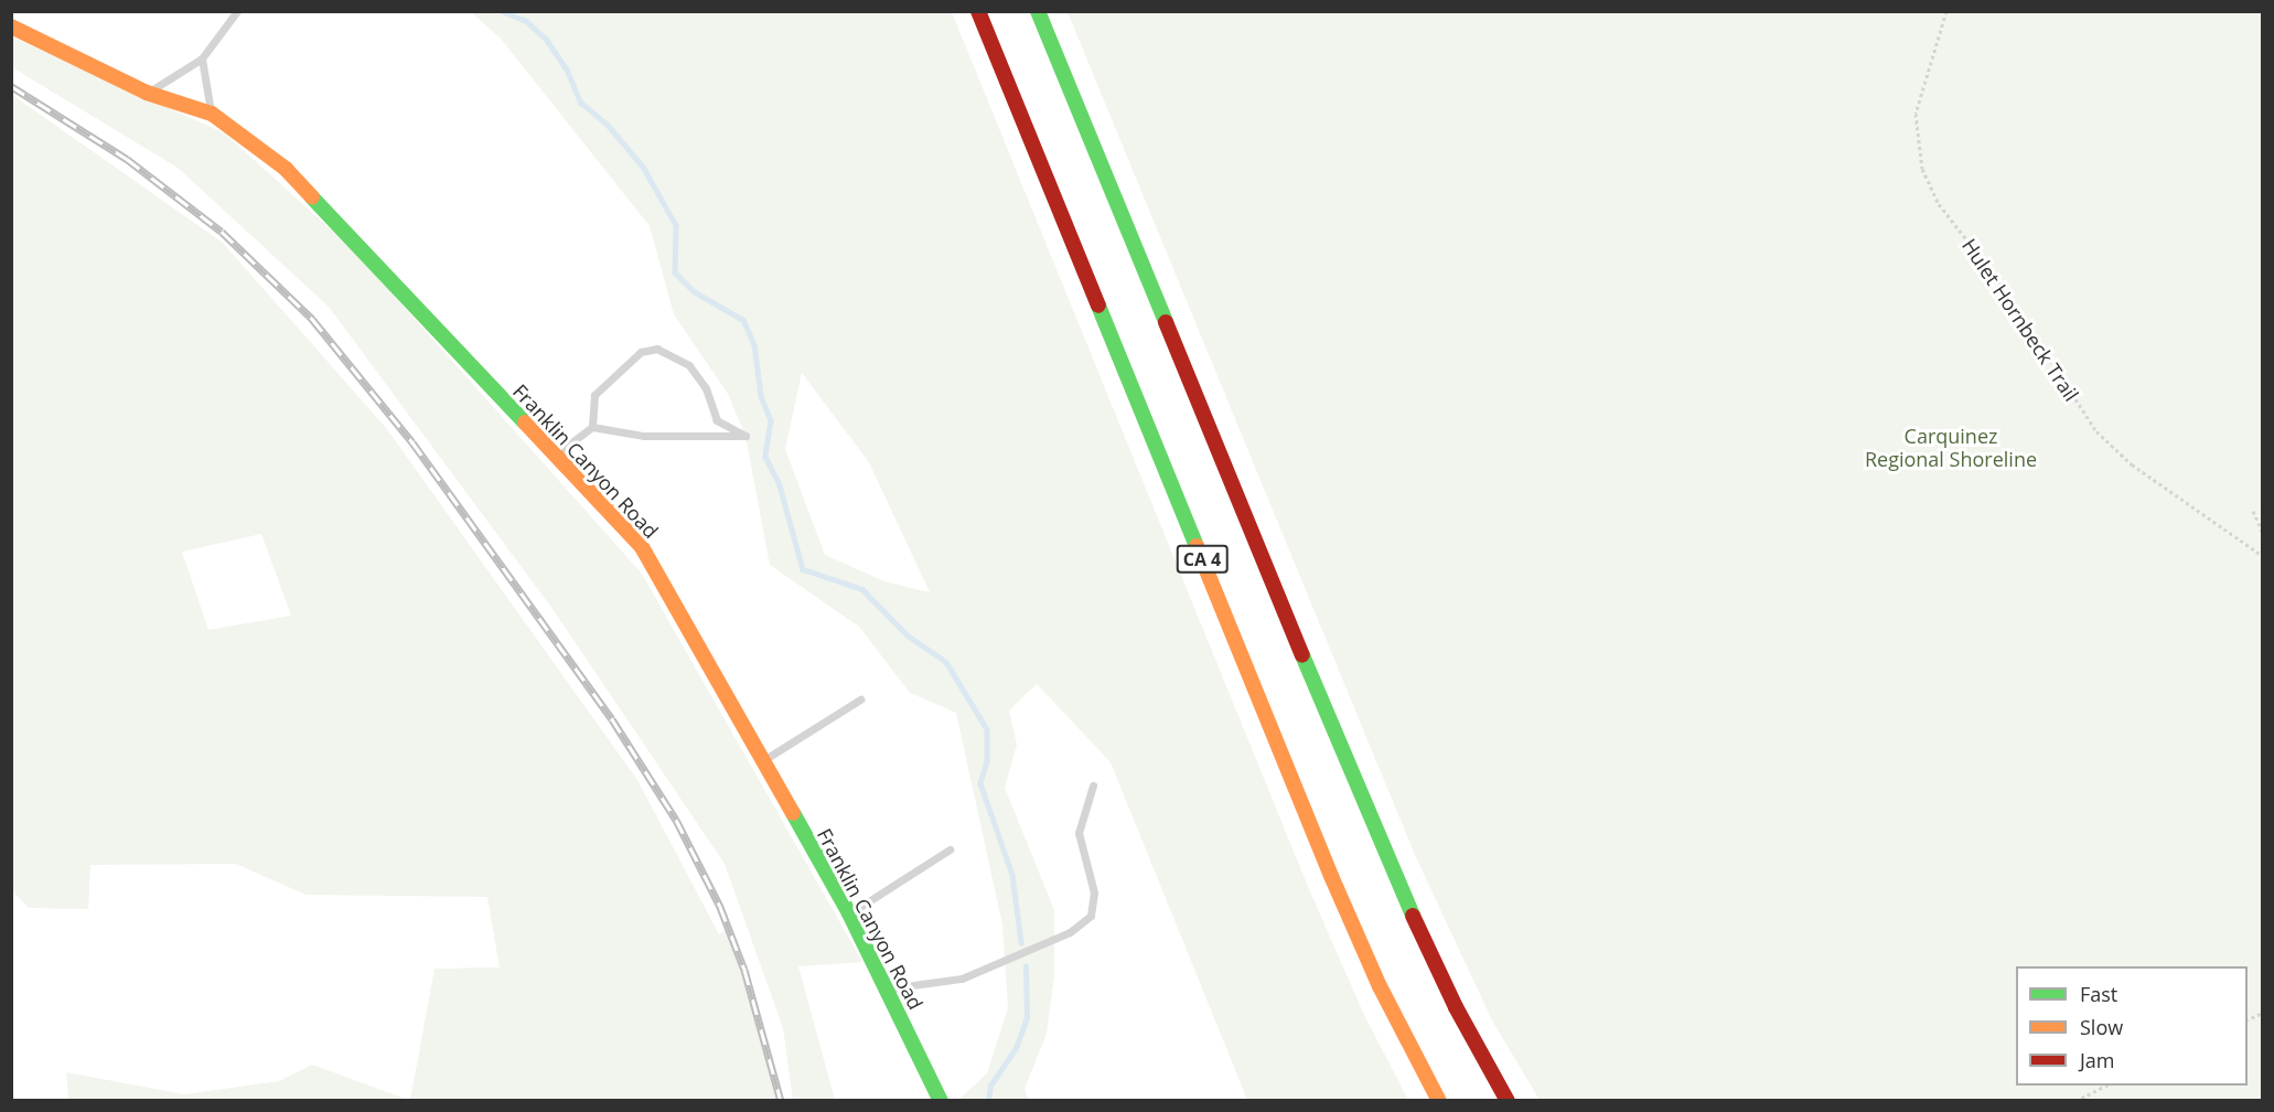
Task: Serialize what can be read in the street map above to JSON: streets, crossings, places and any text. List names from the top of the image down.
{
  "streets": {
    "main road": ["Franklin Canyon Road", "CA 4"],
    "path": ["Hulet Hornbeck Trail"]
  },
  "parks": ["Carquinez Regional Shoreline"],
  "legend": ["Fast", "Slow", "Jam"]
}
